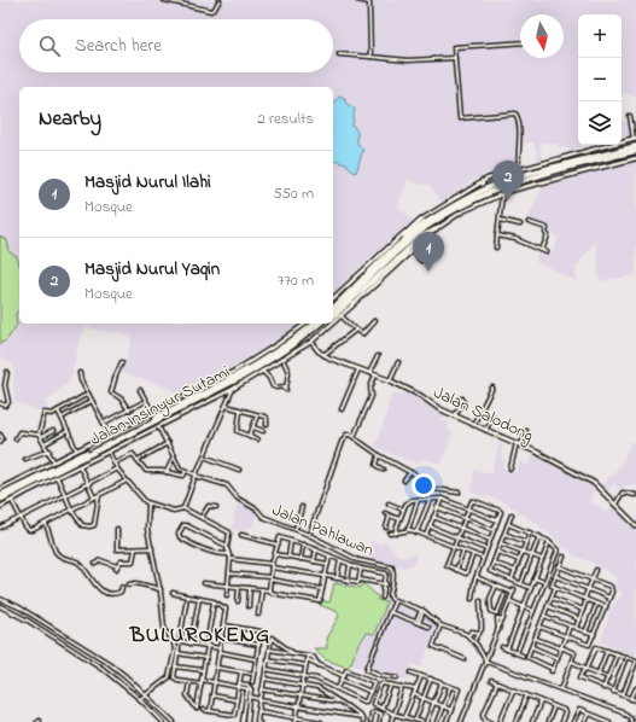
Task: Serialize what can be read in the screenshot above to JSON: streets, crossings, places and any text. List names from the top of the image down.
{
  "streets": {
    "highway": ["Jalan Insinyur Sutami"],
    "street": ["Jalan Salodong", "Jalan Pahlawan"]
  },
  "districts": ["BULUROKENG"],
  "north": "bottom",
  "page": {
    "map_buttons": ["+", "−"],
    "search": "Search here",
    "heading": ["Nearby", "2 results"],
    "list": [
      {
        "mark": "1",
        "name": "Masjid Nurul Ilahi",
        "note": "Mosque",
        "value": "550 m"
      },
      {
        "mark": "2",
        "name": "Masjid Nurul Yaqin",
        "note": "Mosque",
        "value": "770 m"
      }
    ],
    "pins": ["2", "1"]
  }
}
